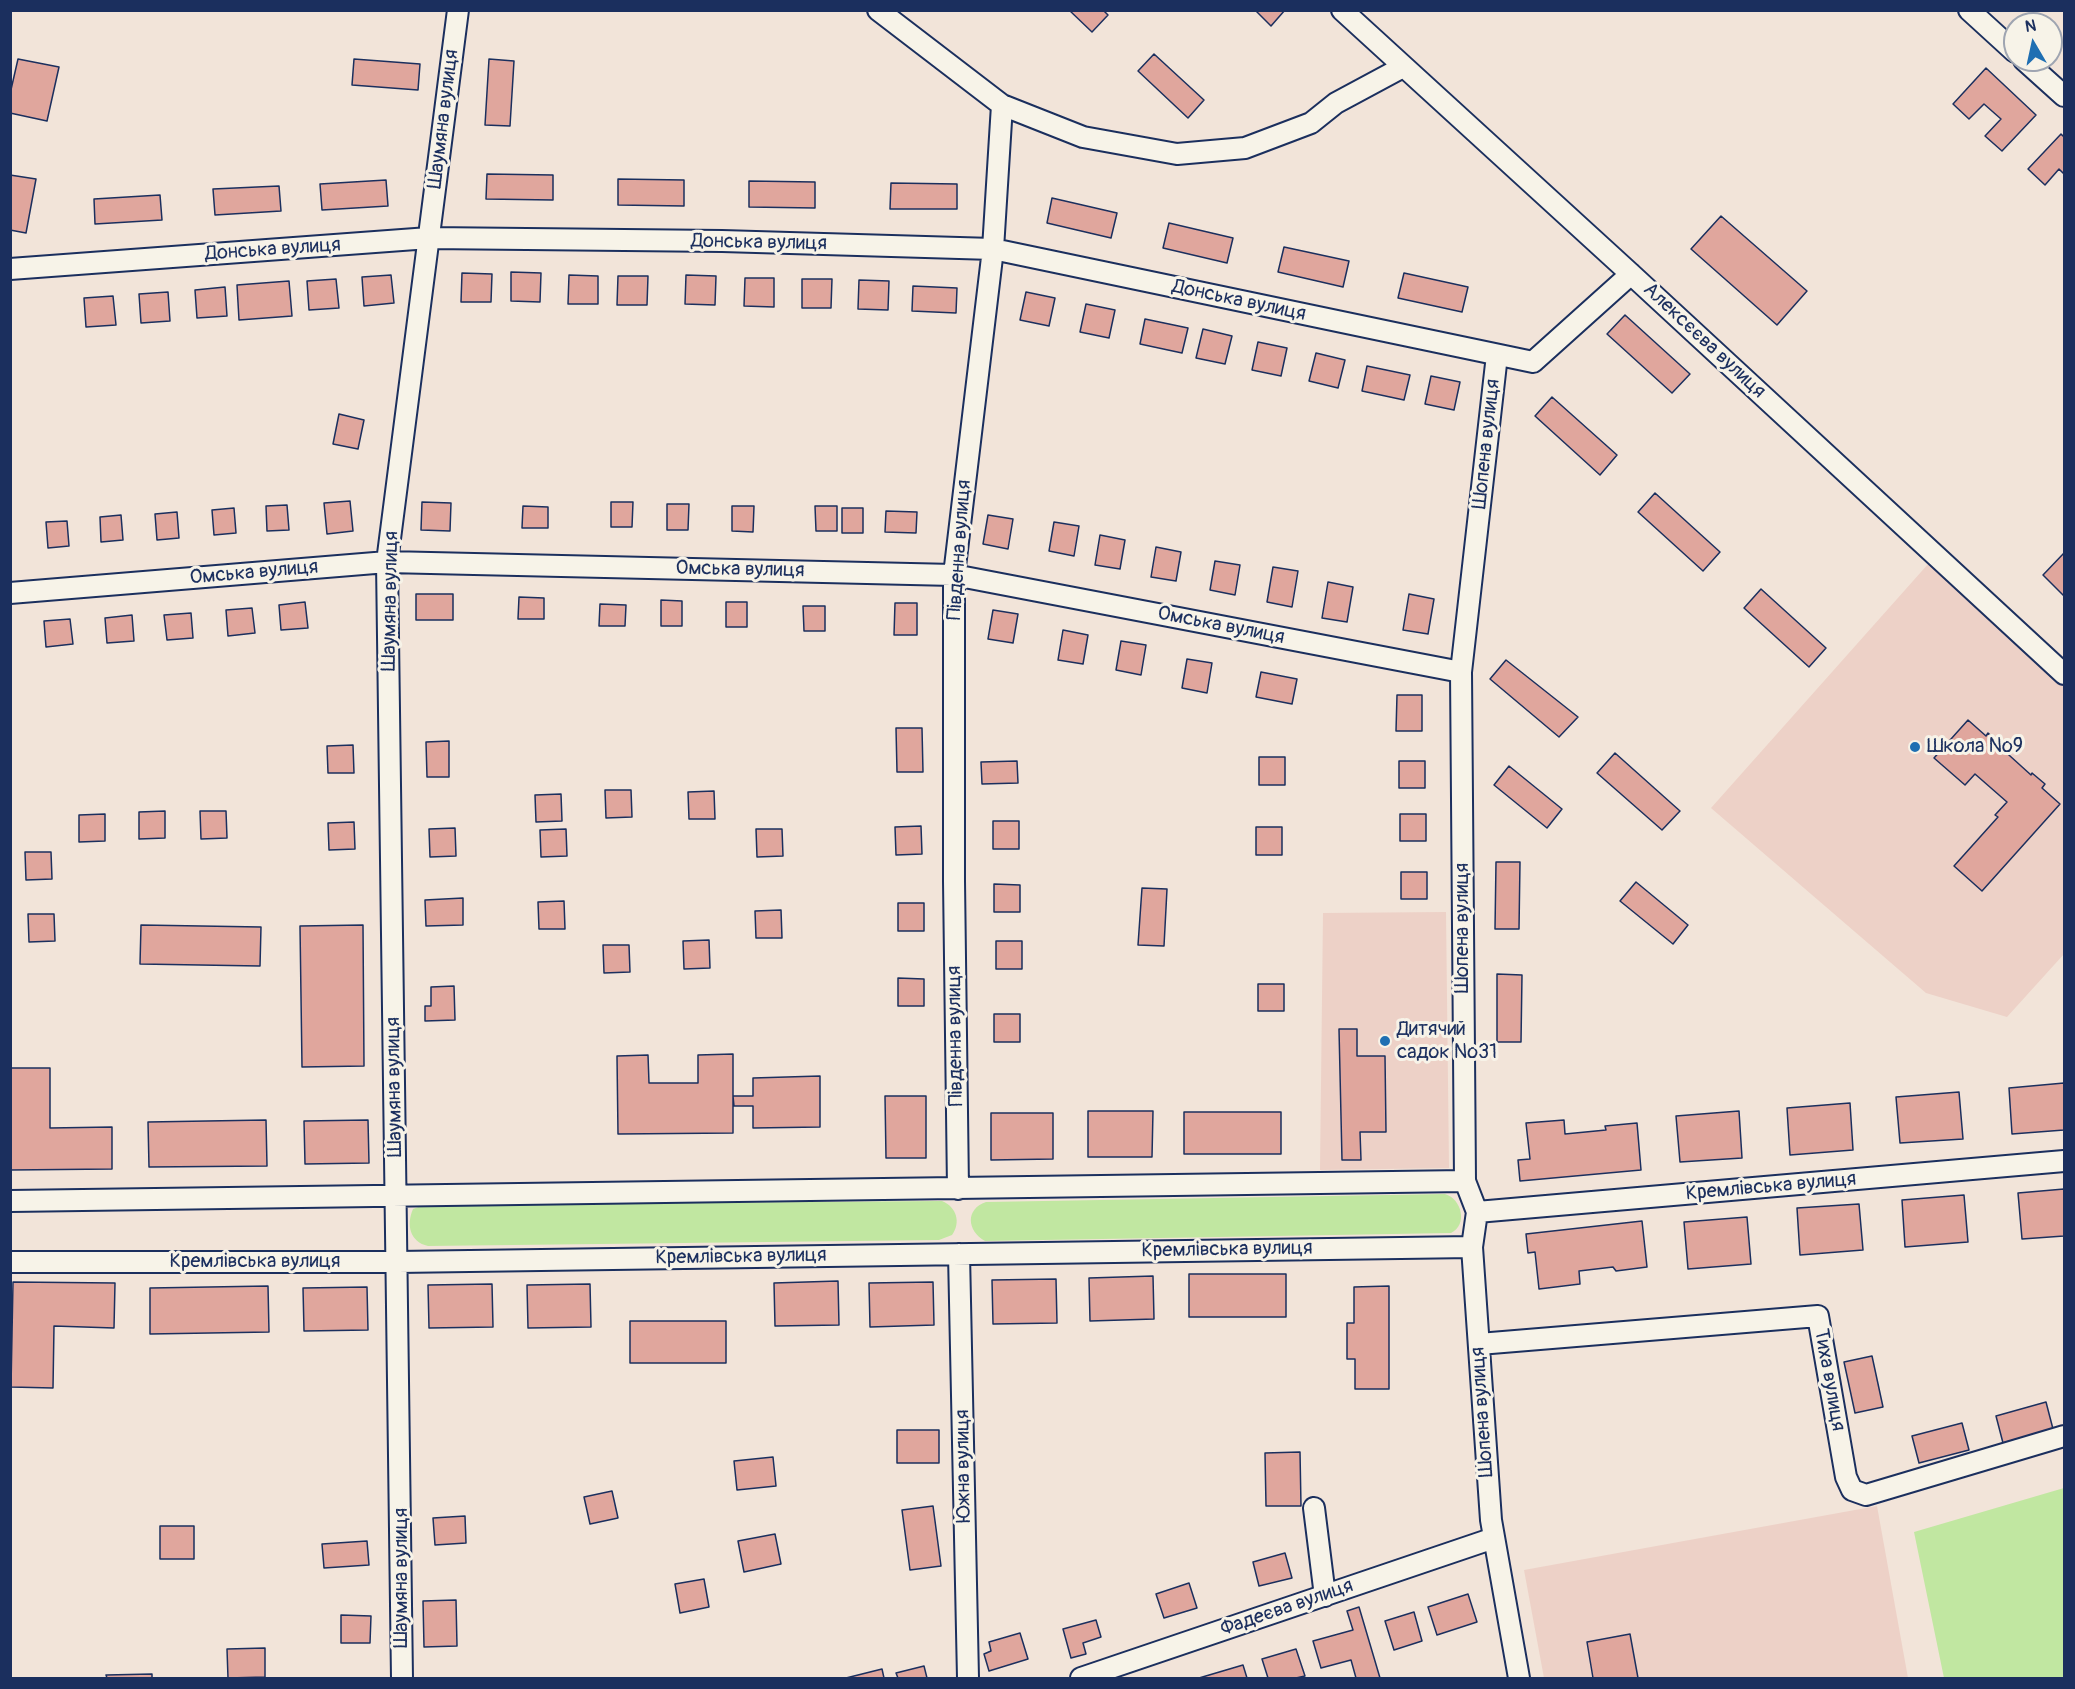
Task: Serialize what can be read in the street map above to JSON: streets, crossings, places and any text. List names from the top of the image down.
{
  "streets": {
    "street": [
      "Шаумяна вулиця",
      "Донська вулиця",
      "Алексєєва вулиця",
      "Шопена вулиця",
      "Південна вулиця",
      "Омська вулиця",
      "Кремлівська вулиця",
      "Тиха вулиця",
      "Южна вулиця",
      "Фадеєва вулиця"
    ]
  },
  "crossings": [
    ["Шаумяна вулиця", "Донська вулиця"],
    ["Шаумяна вулиця", "Омська вулиця"],
    ["Шаумяна вулиця", "Кремлівська вулиця"],
    ["Донська вулиця", "Алексєєва вулиця"],
    ["Донська вулиця", "Шопена вулиця"],
    ["Донська вулиця", "Південна вулиця"],
    ["Шопена вулиця", "Омська вулиця"],
    ["Шопена вулиця", "Кремлівська вулиця"],
    ["Шопена вулиця", "Тиха вулиця"],
    ["Шопена вулиця", "Фадеєва вулиця"],
    ["Південна вулиця", "Омська вулиця"],
    ["Кремлівська вулиця", "Южна вулиця"]
  ],
  "places": ["Школа №9", "Дитячий садок №31"],
  "north": "top"
}
